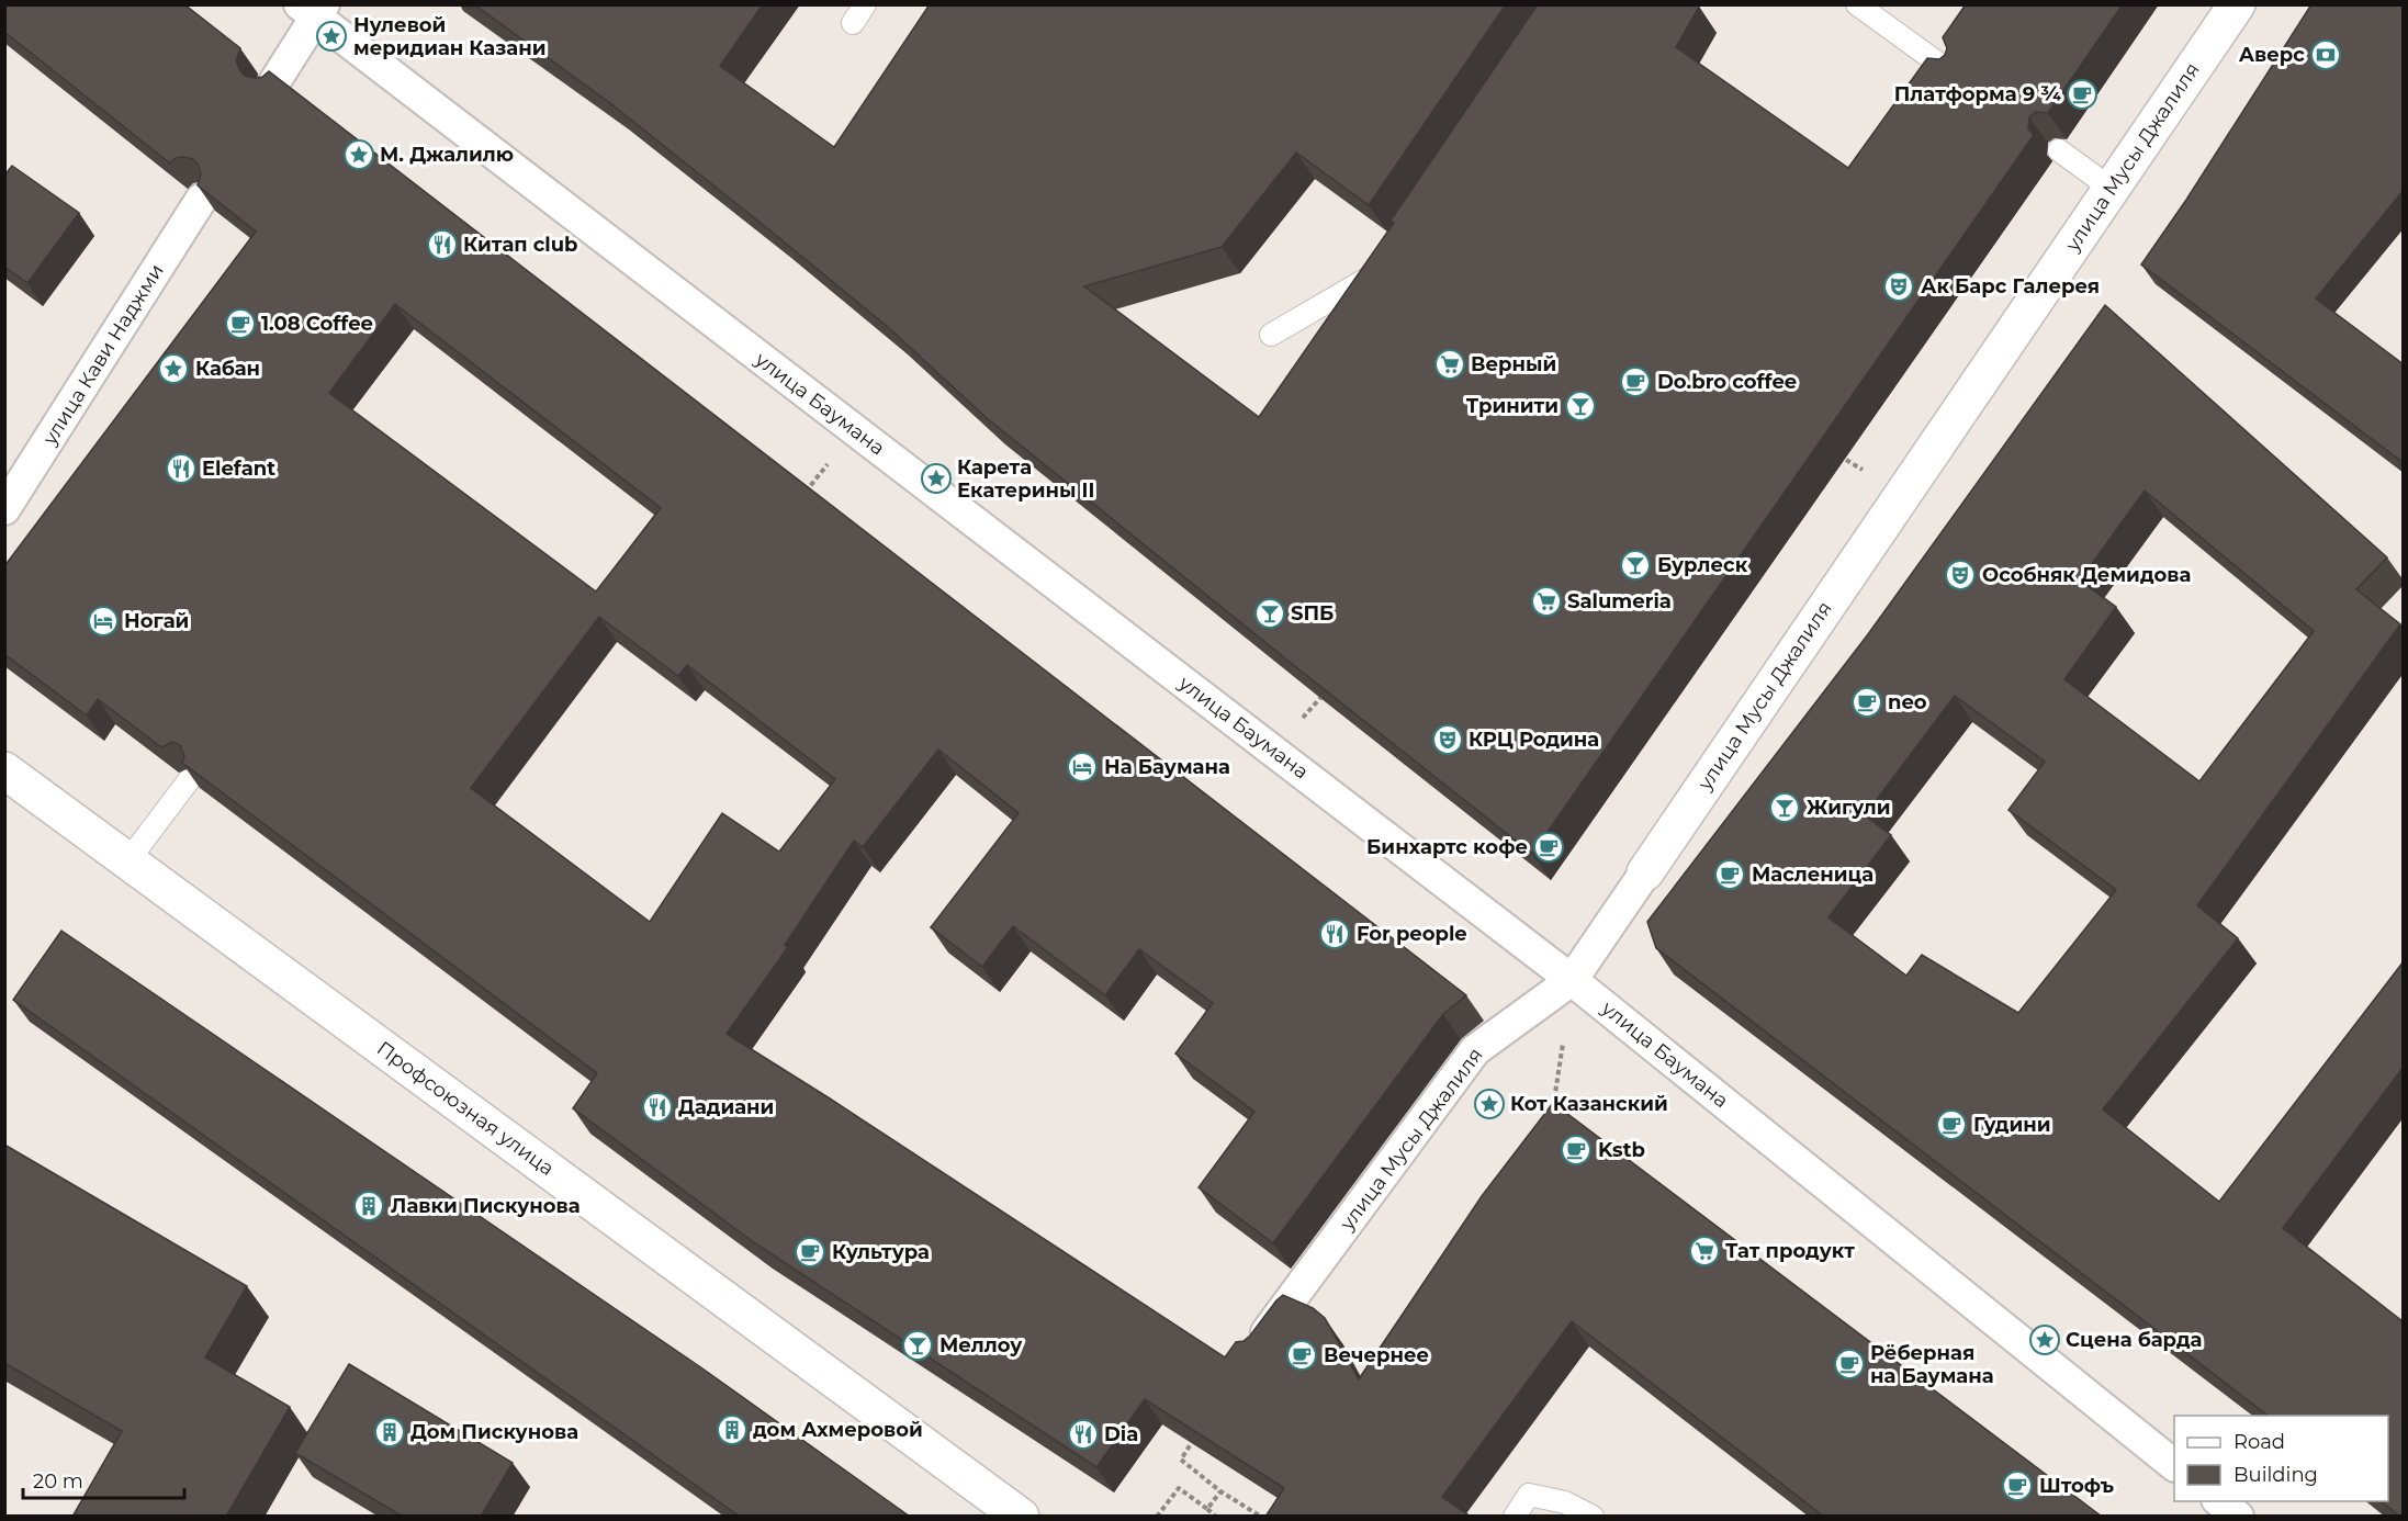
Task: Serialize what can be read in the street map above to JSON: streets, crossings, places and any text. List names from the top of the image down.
{
  "streets": {
    "street": [
      "улица Мусы Джалиля",
      "улица Кави Наджми",
      "улица Баумана",
      "Профсоюзная улица"
    ]
  },
  "crossings": [
    ["улица Мусы Джалиля", "улица Баумана"]
  ],
  "places": {
    "place": [
      "Нулевой меридиан Казани",
      "М. Джалилю",
      "Кабан",
      "Карета Екатерины II",
      "Кот Казанский",
      "Сцена барда"
    ],
    "bank": ["Аверс"],
    "cafe": [
      "Платформа 9 ¾",
      "1.08 Coffee",
      "Do.bro coffee",
      "neo",
      "Бинхартс кофе",
      "Масленица",
      "Гудини",
      "Kstb",
      "Культура",
      "Вечернее",
      "Рёберная на Баумана",
      "Штофъ"
    ],
    "restaurant": [
      "Китап club",
      "Elefant",
      "For people",
      "Дадиани",
      "Dia"
    ],
    "theatre": ["Ак Барс Галерея", "Особняк Демидова", "КРЦ Родина"],
    "supermarket": ["Верный", "Salumeria", "Тат продукт"],
    "bar": [
      "Тринити",
      "Бурлеск",
      "SПБ",
      "Жигули",
      "Меллоу"
    ],
    "hotel": ["Ногай", "На Баумана"],
    "building": ["Лавки Пискунова", "дом Ахмеровой", "Дом Пискунова"]
  },
  "legend": ["Road", "Building"],
  "scale_bar": "20 m"
}
